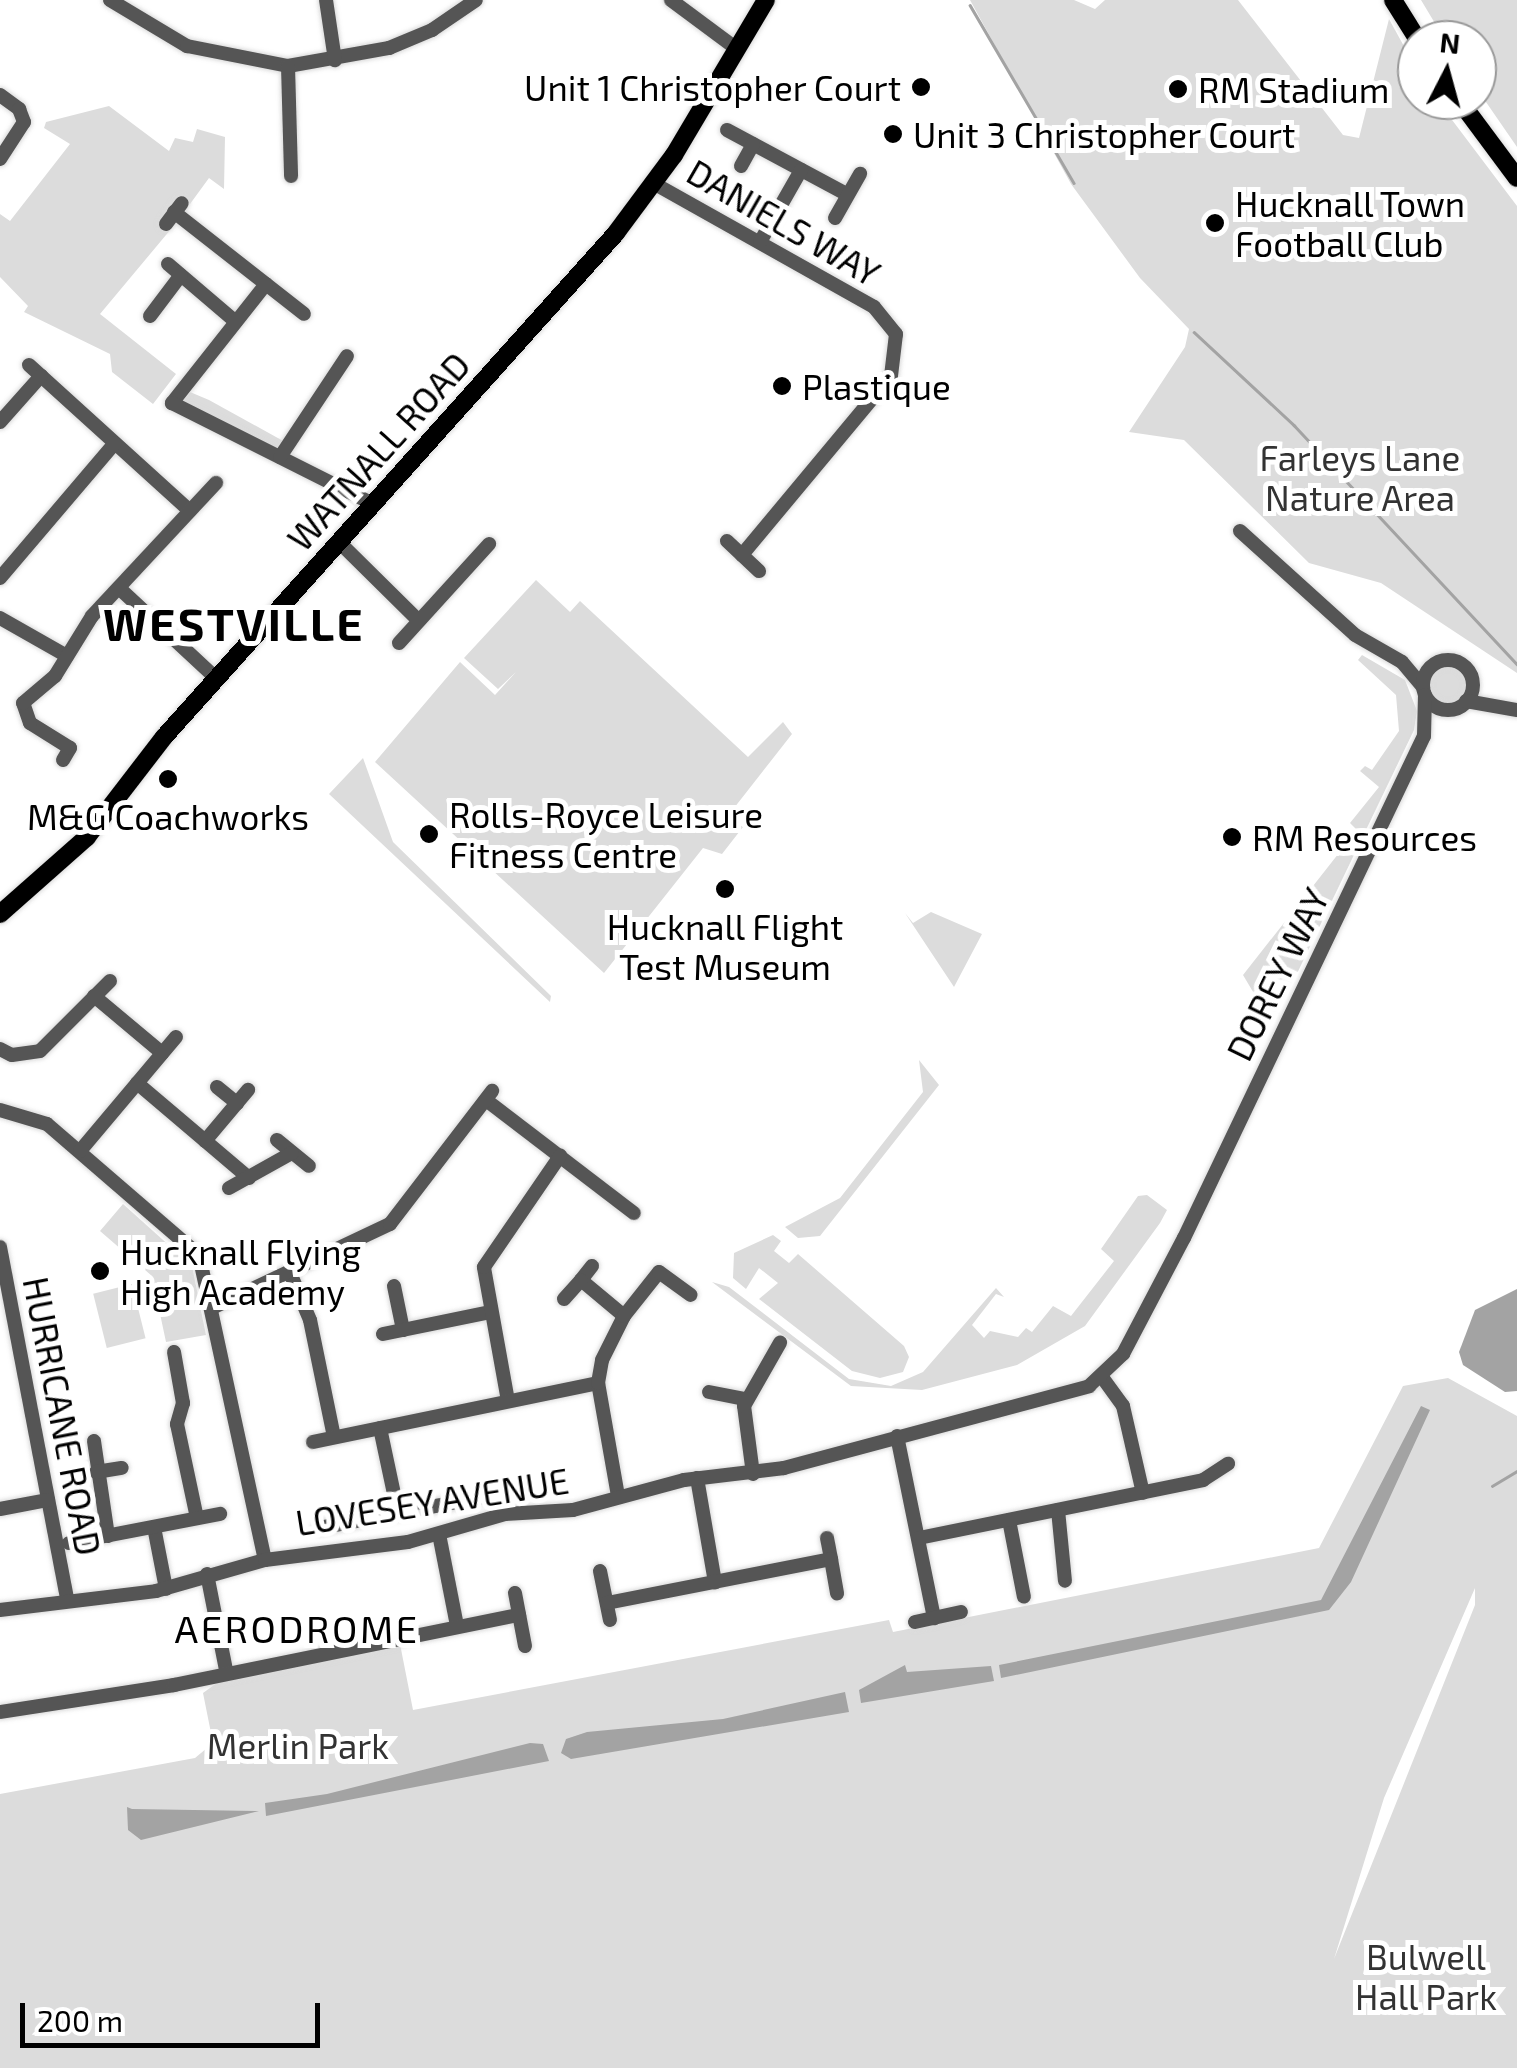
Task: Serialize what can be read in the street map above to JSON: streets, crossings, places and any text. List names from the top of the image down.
{
  "streets": {
    "main road": ["WATNALL ROAD"],
    "street": [
      "DANIELS WAY",
      "DOREY WAY",
      "HURRICANE ROAD",
      "LOVESEY AVENUE"
    ]
  },
  "crossings": [
    ["DANIELS WAY", "WATNALL ROAD"],
    ["DOREY WAY", "LOVESEY AVENUE"],
    ["HURRICANE ROAD", "LOVESEY AVENUE"]
  ],
  "districts": ["WESTVILLE", "AERODROME"],
  "parks": ["Farleys Lane Nature Area", "Merlin Park", "Bulwell Hall Park"],
  "places": [
    "Unit 1 Christopher Court",
    "RM Stadium",
    "Unit 3 Christopher Court",
    "Hucknall Town Football Club",
    "Plastique",
    "M&G Coachworks",
    "Rolls-Royce Leisure Fitness Centre",
    "RM Resources",
    "Hucknall Flight Test Museum",
    "Hucknall Flying High Academy"
  ],
  "scale_bar": "200 m",
  "north": "top"
}
